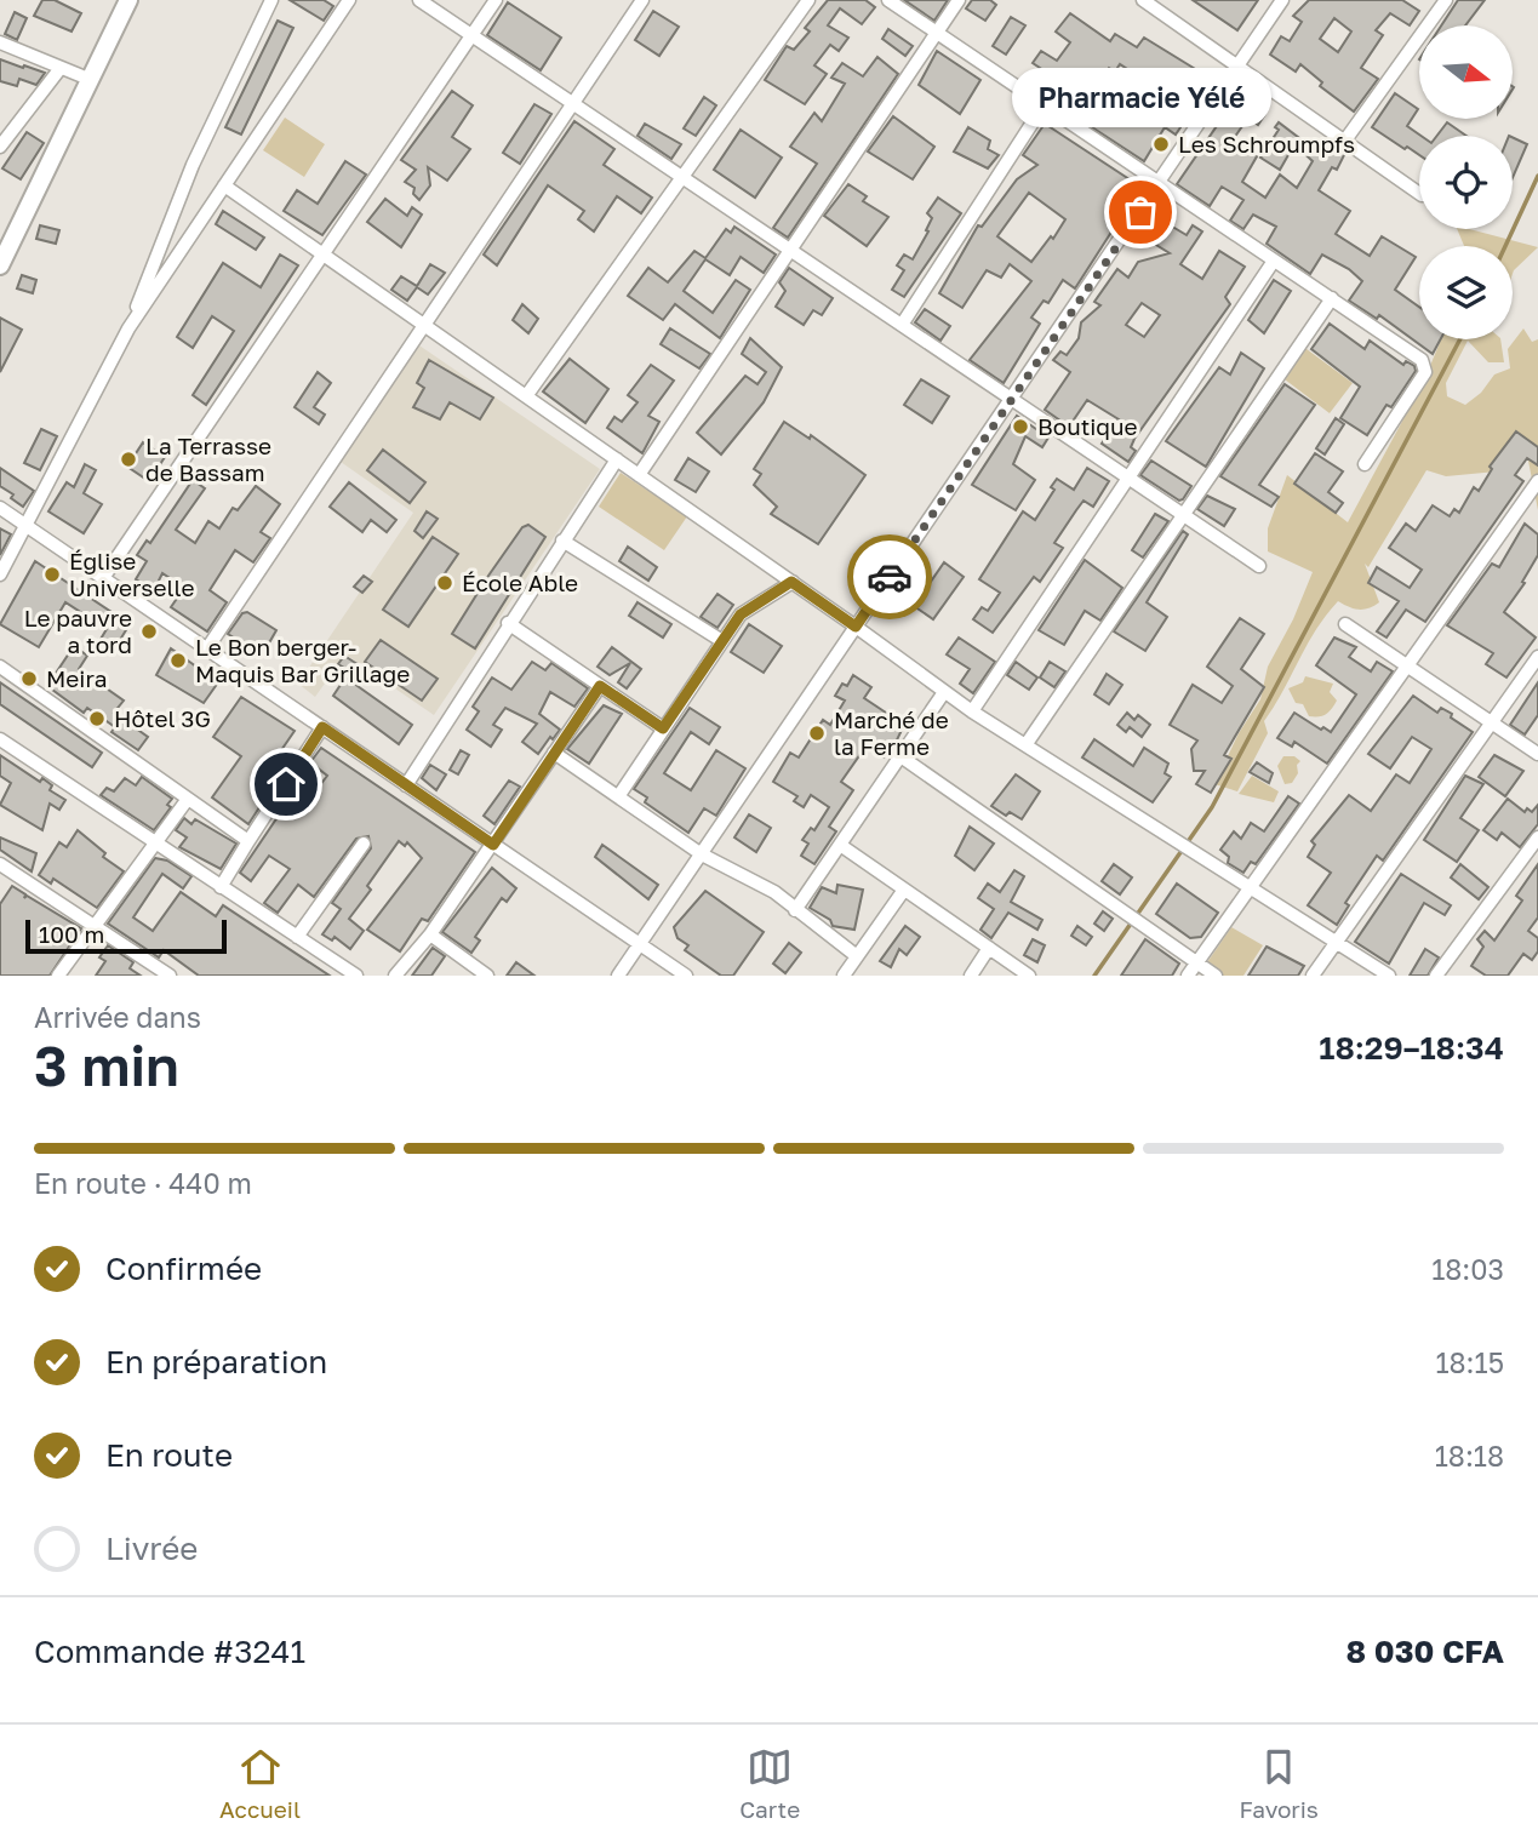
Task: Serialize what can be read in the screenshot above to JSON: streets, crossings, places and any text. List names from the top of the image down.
{
  "places": [
    "Les Schroumpfs",
    "Pharmacie Yélé",
    "Boutique",
    "La Terrasse de Bassam",
    "Église Universelle",
    "École Able",
    "Le pauvre a tord",
    "Le Bon berger- Maquis Bar Grillage",
    "Meira",
    "Hôtel 3G",
    "Marché de la Ferme"
  ],
  "scale_bar": "100 m",
  "north": "right",
  "page": {
    "bubble": "Pharmacie Yélé",
    "scale": "100 m",
    "heading": ["3 min", "Arrivée dans", "18:29–18:34"],
    "panel": ["Commande #3241", "8 030 CFA"],
    "bar": "En route · 440 m",
    "list": [
      ["Confirmée", "18:03"],
      ["En préparation", "18:15"],
      ["En route", "18:18"],
      "Livrée"
    ],
    "tabs": ["Accueil", "Carte", "Favoris"]
  }
}
